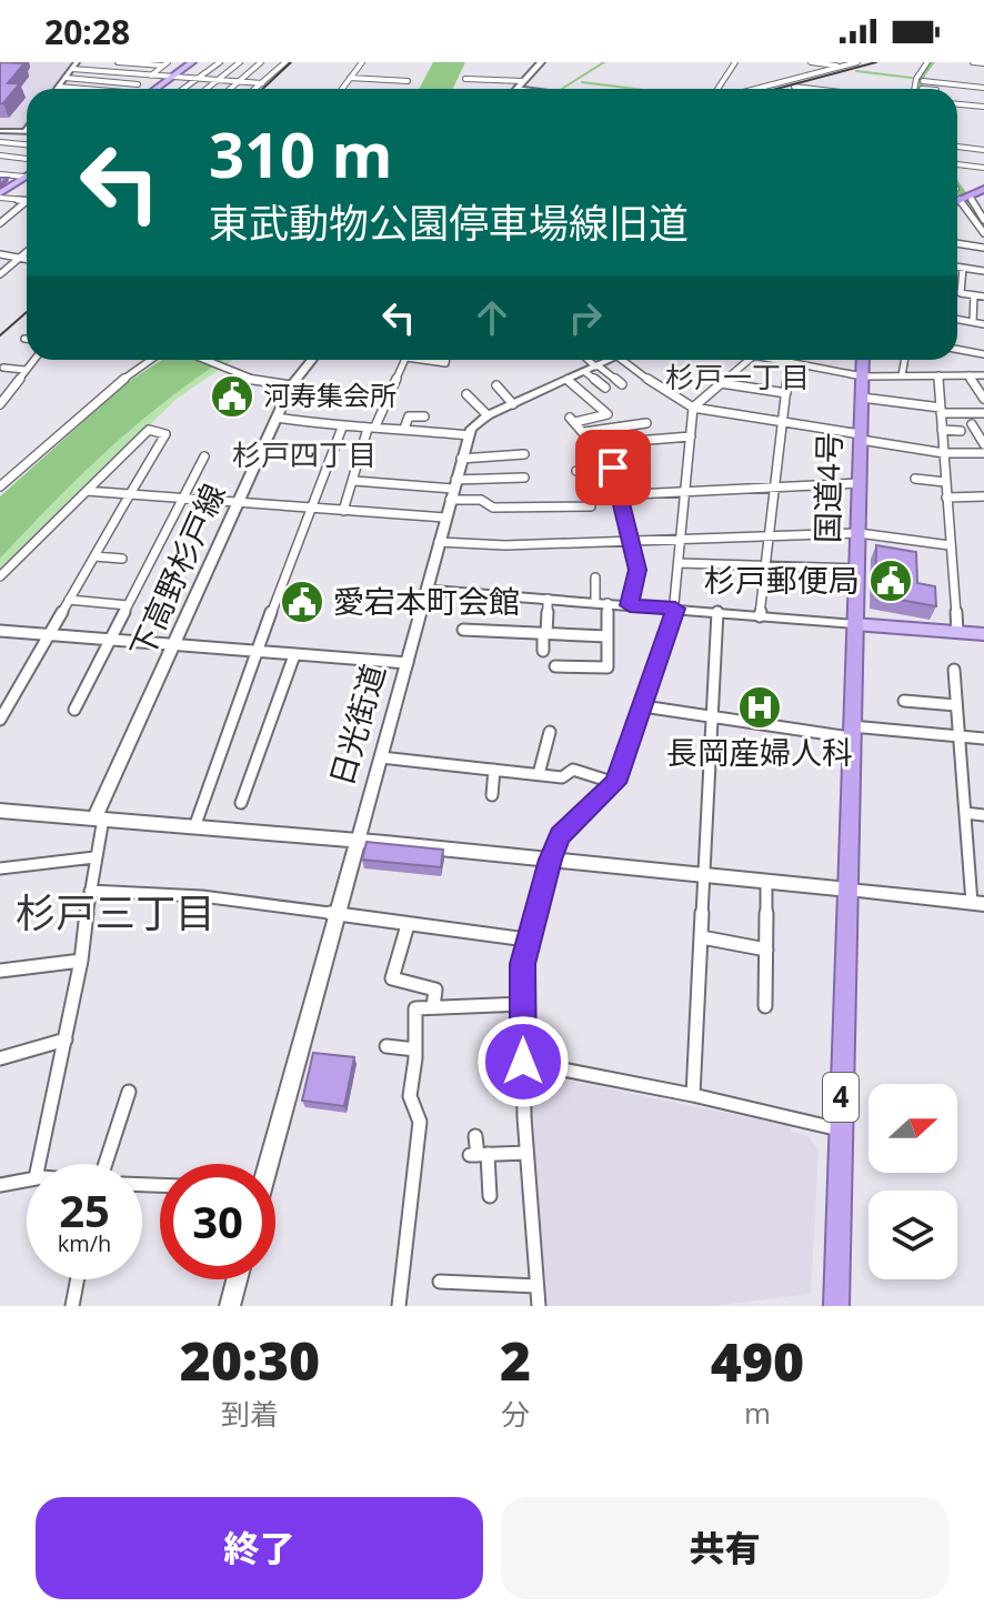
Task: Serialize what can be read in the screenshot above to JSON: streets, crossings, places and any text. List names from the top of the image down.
{
  "streets": {
    "highway": ["国道4号", "4"],
    "main road": ["下高野杉戸線", "日光街道"]
  },
  "crossings": [
    ["国道4号", "4"]
  ],
  "districts": ["杉戸一丁目", "杉戸四丁目", "杉戸三丁目"],
  "places": {
    "public building": ["河寿集会所", "杉戸郵便局", "愛宕本町会館"],
    "hospital": ["長岡産婦人科"]
  },
  "north": "right",
  "page": {
    "status": "20:28",
    "turn": ["310 m", "東武動物公園停車場線旧道"],
    "speed": "25 km/h",
    "limit": "30",
    "eta": [
      "20:30",
      "到着",
      "2",
      "分",
      "490",
      "m"
    ],
    "buttons": ["終了", "共有"]
  }
}
